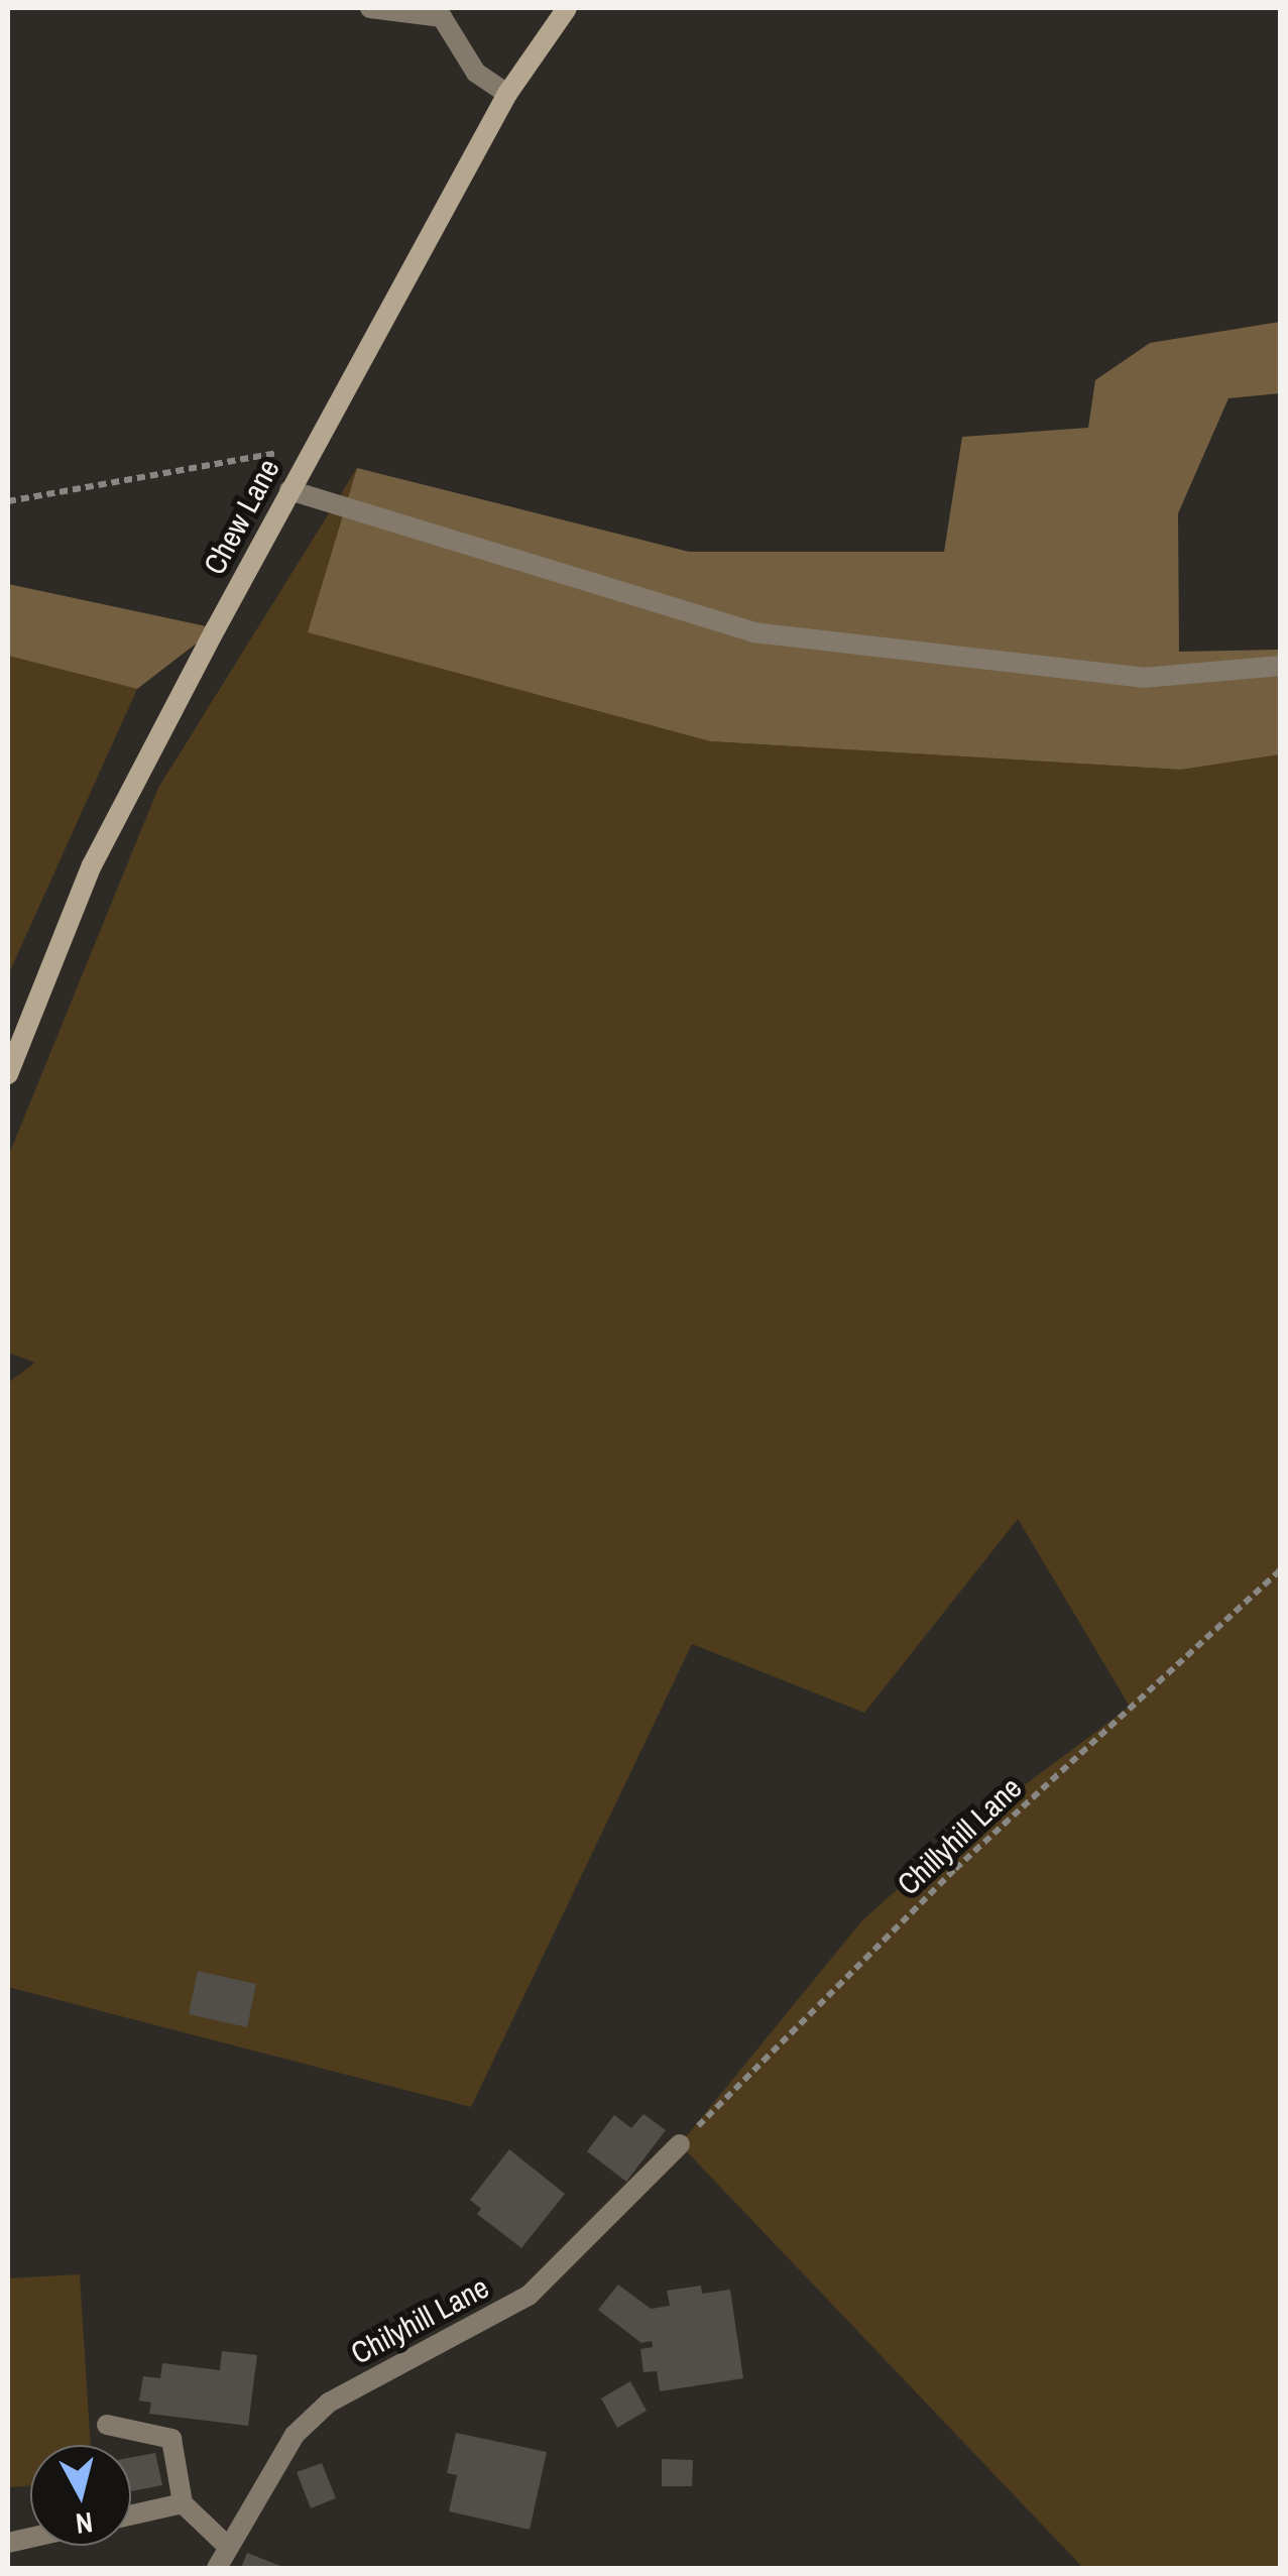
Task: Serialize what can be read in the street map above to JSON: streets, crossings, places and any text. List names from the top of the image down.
{
  "streets": {
    "main road": ["Chew Lane"],
    "street": ["Chilyhill Lane"],
    "path": ["Chillyhill Lane"]
  },
  "crossings": [
    ["Chillyhill Lane", "Chilyhill Lane"]
  ],
  "north": "bottom"
}
